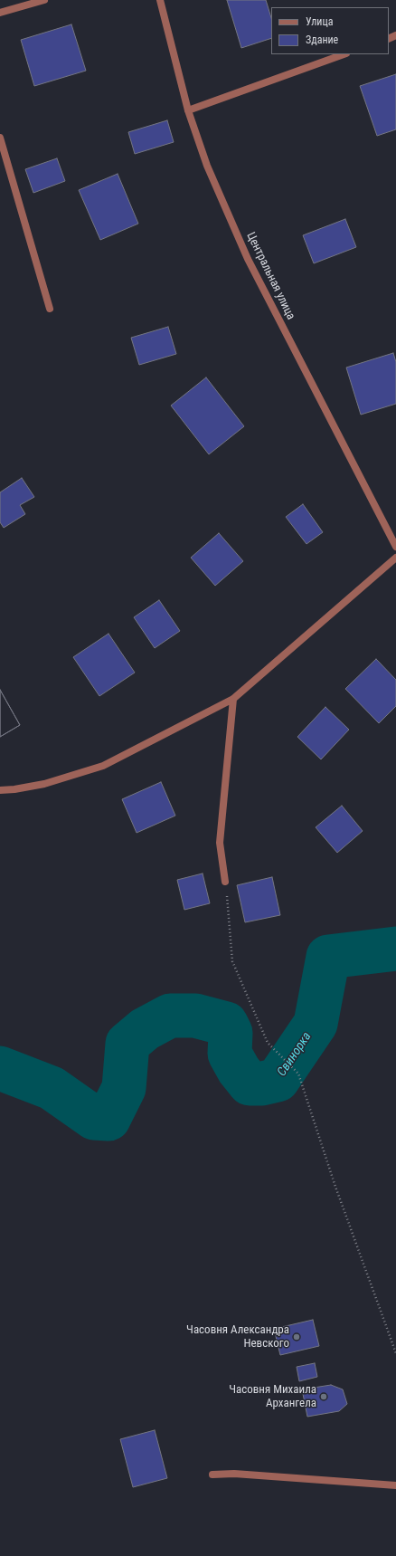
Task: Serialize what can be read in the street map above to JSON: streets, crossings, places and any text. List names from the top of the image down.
{
  "streets": {
    "street": ["Центральная улица"]
  },
  "water": ["Свинорка"],
  "places": ["Часовня Александра Невского", "Часовня Михаила Архангела"],
  "legend": ["Улица", "Здание"]
}
